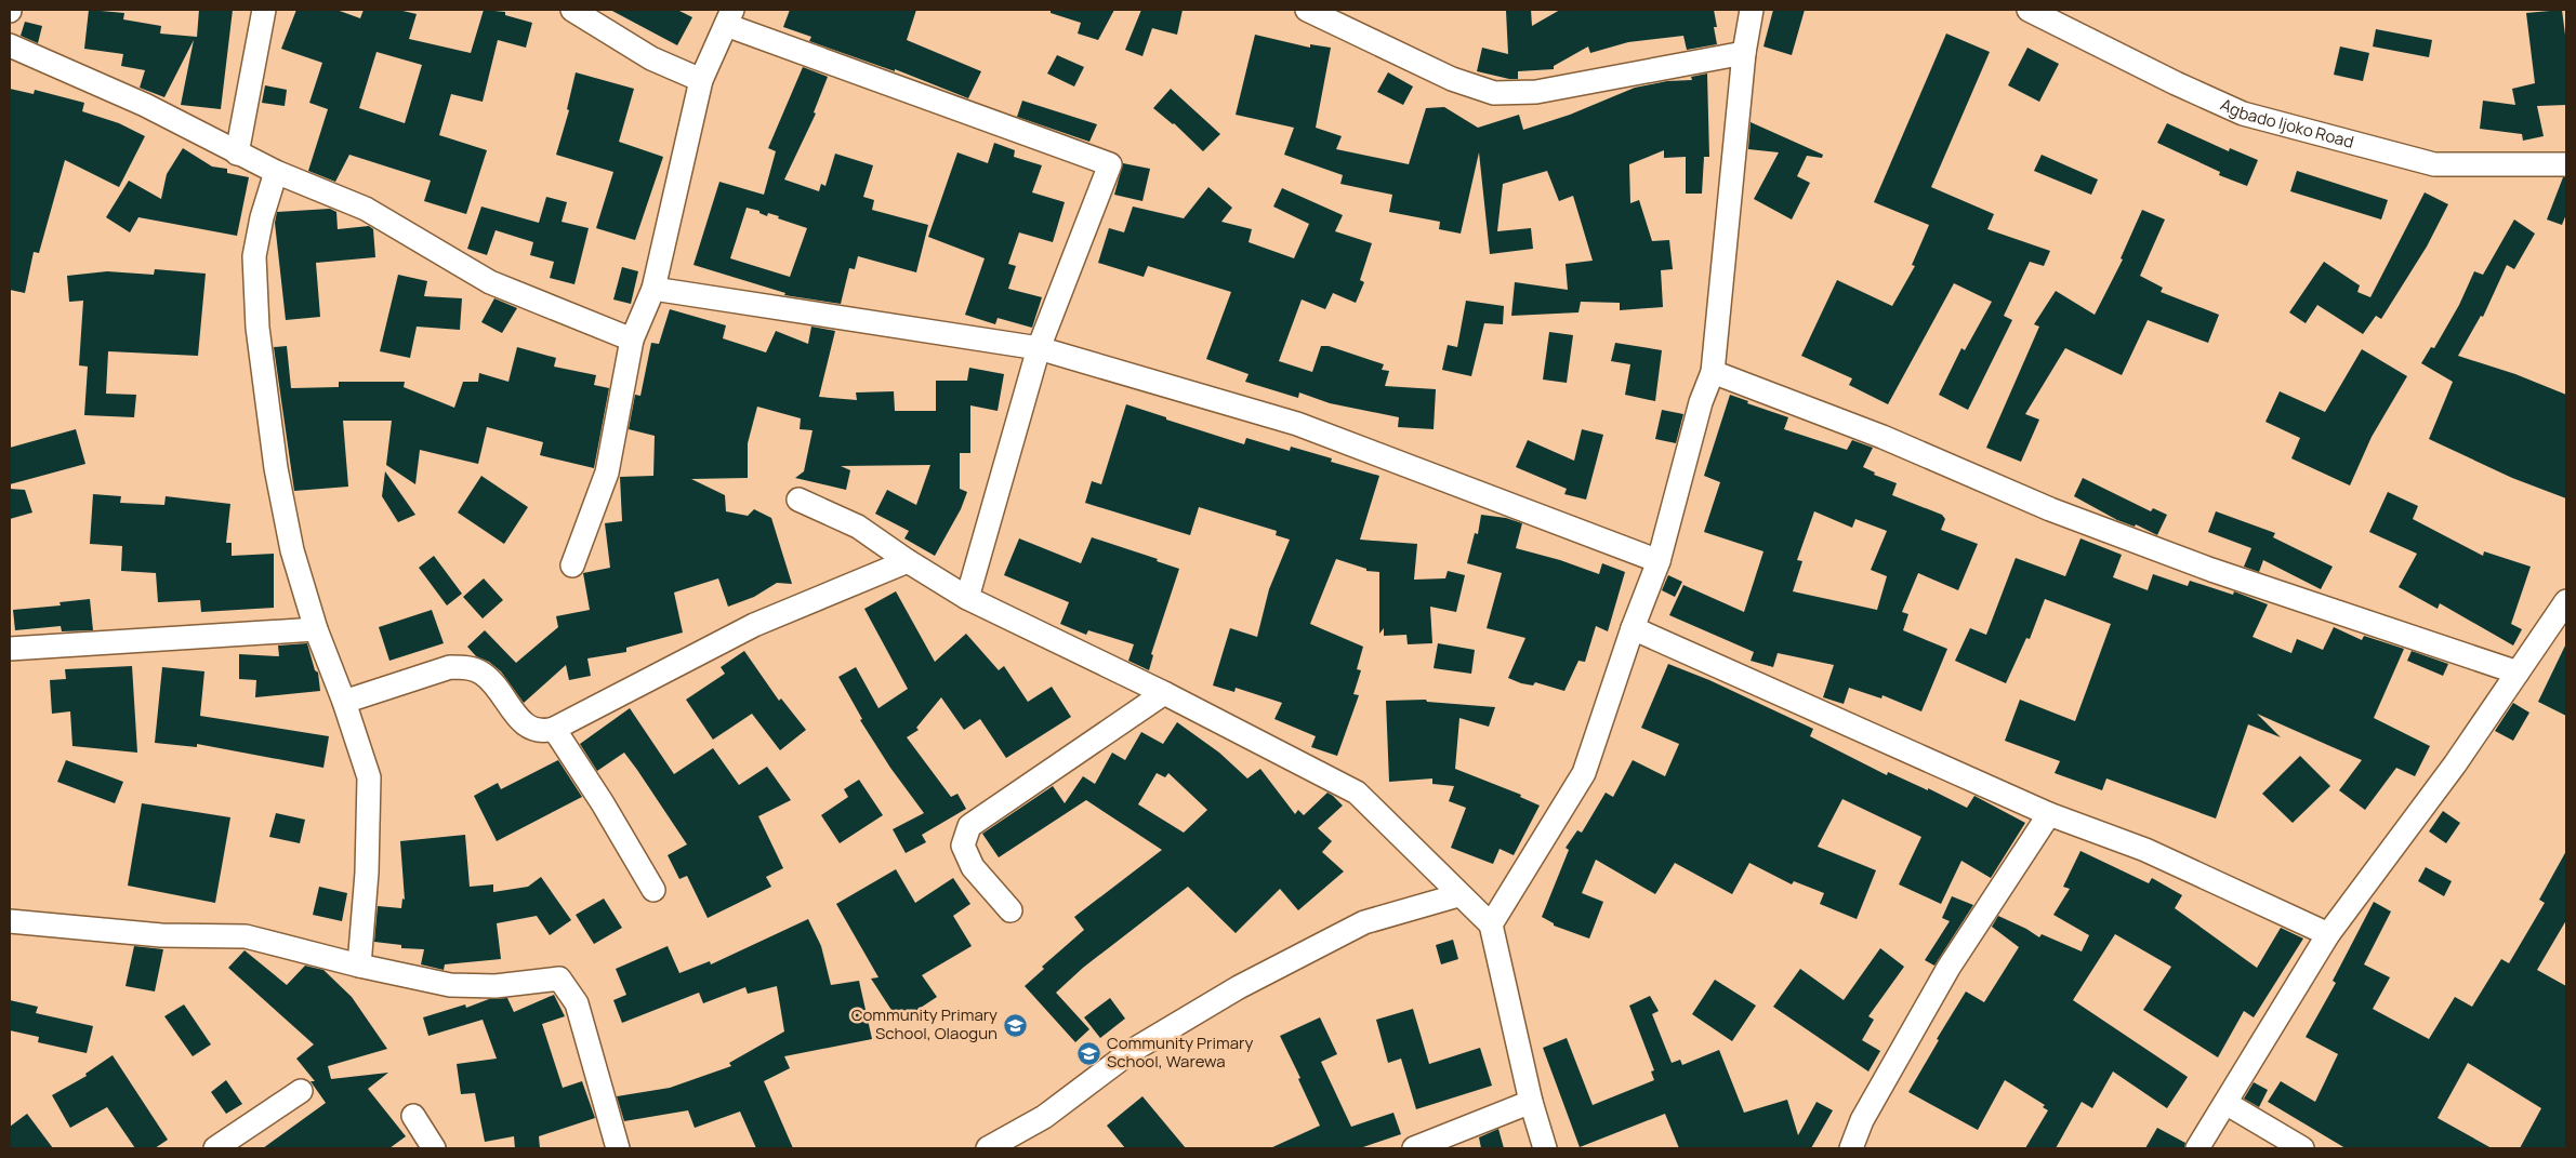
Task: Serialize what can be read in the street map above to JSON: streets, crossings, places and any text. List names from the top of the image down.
{
  "streets": {
    "street": ["Agbado Ijoko Road"]
  },
  "places": {
    "school or university": ["Community Primary School, Olaogun", "Community Primary School, Warewa"]
  }
}
